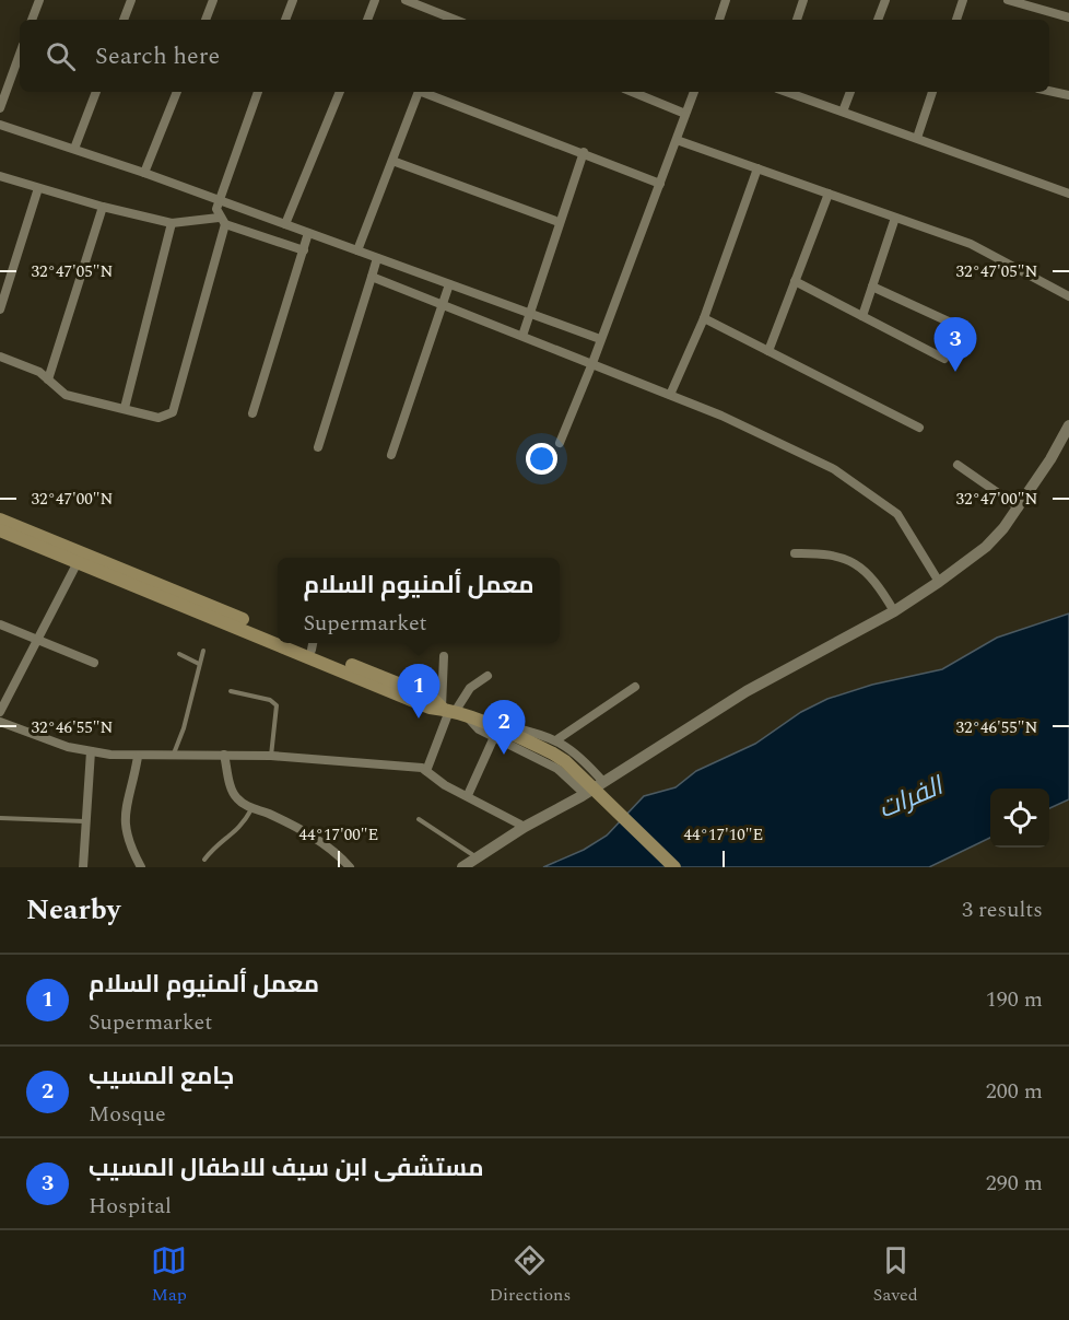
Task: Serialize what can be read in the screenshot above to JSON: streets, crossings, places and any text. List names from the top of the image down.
{
  "water": ["الفرات"],
  "page": {
    "search": "Search here",
    "pins": ["3", "1", "2"],
    "popup": ["معمل ألمنيوم السلام", "Supermarket"],
    "heading": ["Nearby", "3 results"],
    "list": [
      {
        "mark": "1",
        "name": "معمل ألمنيوم السلام",
        "note": "Supermarket",
        "value": "190 m"
      },
      {
        "mark": "2",
        "name": "جامع المسيب",
        "note": "Mosque",
        "value": "200 m"
      },
      {
        "mark": "3",
        "name": "مستشفى ابن سيف للاطفال المسيب",
        "note": "Hospital",
        "value": "290 m"
      }
    ],
    "nav": ["Map", "Directions", "Saved"]
  },
  "coordinates": [
    "32°47'05\"N",
    "32°47'00\"N",
    "32°46'55\"N",
    "44°17'00\"E",
    "44°17'10\"E"
  ]
}
